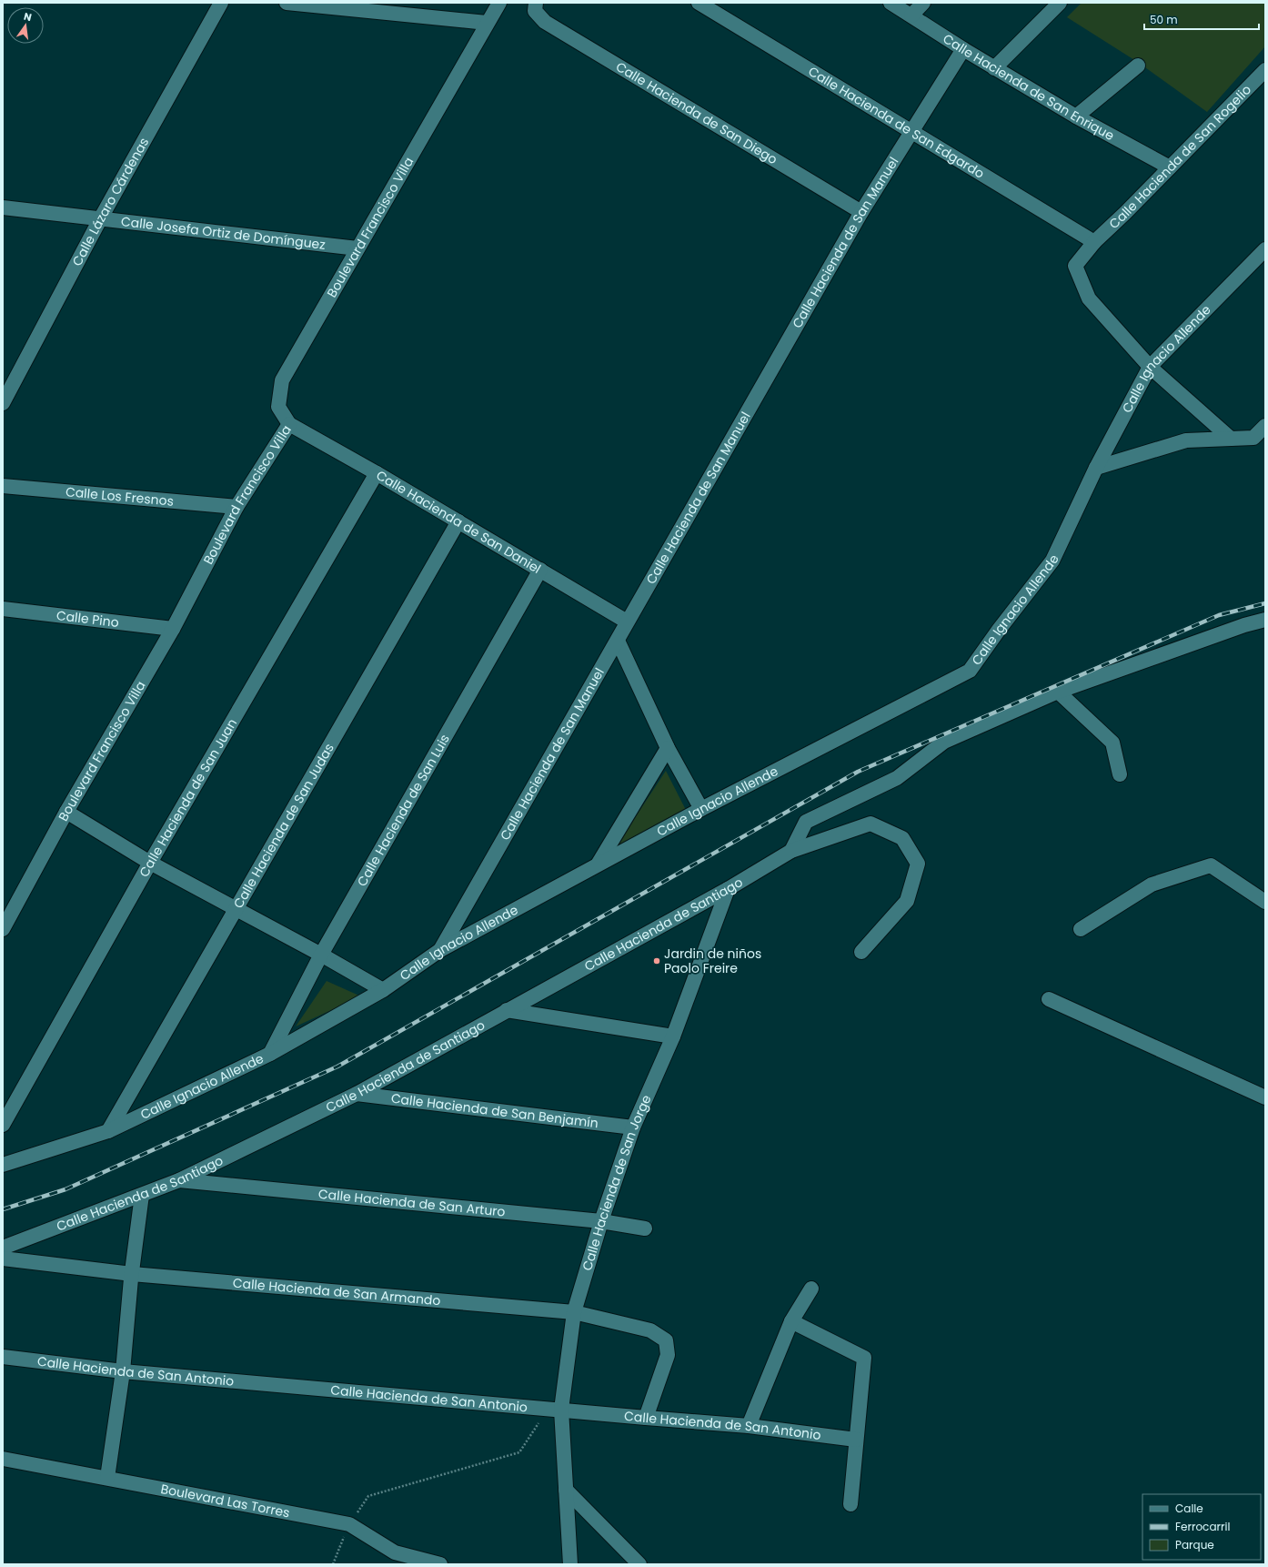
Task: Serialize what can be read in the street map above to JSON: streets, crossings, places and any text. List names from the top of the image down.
{
  "streets": {
    "street": [
      "Calle Hacienda de San Enrique",
      "Calle Hacienda de San Diego",
      "Calle Hacienda de San Edgardo",
      "Calle Hacienda de San Rogelio",
      "Calle Lázaro Cárdenas",
      "Boulevard Francisco Villa",
      "Calle Josefa Ortiz de Domínguez",
      "Calle Hacienda de San Manuel",
      "Calle Ignacio Allende",
      "Calle Los Fresnos",
      "Calle Hacienda de San Daniel",
      "Calle Pino",
      "Calle Hacienda de San Juan",
      "Calle Hacienda de San Luis",
      "Calle Hacienda de San Judas",
      "Calle Hacienda de Santiago",
      "Calle Hacienda de San Benjamín",
      "Calle Hacienda de San Jorge",
      "Calle Hacienda de San Arturo",
      "Calle Hacienda de San Armando",
      "Calle Hacienda de San Antonio",
      "Boulevard Las Torres"
    ]
  },
  "crossings": [
    ["Calle Hacienda de San Enrique", "Calle Hacienda de San Rogelio"],
    ["Calle Hacienda de San Enrique", "Calle Hacienda de San Manuel"],
    ["Calle Hacienda de San Diego", "Calle Hacienda de San Manuel"],
    ["Calle Hacienda de San Edgardo", "Calle Hacienda de San Rogelio"],
    ["Calle Hacienda de San Edgardo", "Calle Hacienda de San Manuel"],
    ["Calle Hacienda de San Rogelio", "Calle Ignacio Allende"],
    ["Calle Lázaro Cárdenas", "Calle Josefa Ortiz de Domínguez"],
    ["Boulevard Francisco Villa", "Calle Josefa Ortiz de Domínguez"],
    ["Boulevard Francisco Villa", "Calle Los Fresnos"],
    ["Boulevard Francisco Villa", "Calle Hacienda de San Daniel"],
    ["Boulevard Francisco Villa", "Calle Pino"],
    ["Calle Hacienda de San Manuel", "Calle Ignacio Allende"],
    ["Calle Hacienda de San Manuel", "Calle Hacienda de San Daniel"],
    ["Calle Ignacio Allende", "Calle Hacienda de San Luis"],
    ["Calle Ignacio Allende", "Calle Hacienda de San Judas"],
    ["Calle Hacienda de San Daniel", "Calle Hacienda de San Juan"],
    ["Calle Hacienda de San Daniel", "Calle Hacienda de San Luis"],
    ["Calle Hacienda de San Daniel", "Calle Hacienda de San Judas"],
    ["Calle Hacienda de Santiago", "Calle Hacienda de San Benjamín"],
    ["Calle Hacienda de Santiago", "Calle Hacienda de San Jorge"],
    ["Calle Hacienda de Santiago", "Calle Hacienda de San Arturo"],
    ["Calle Hacienda de San Benjamín", "Calle Hacienda de San Jorge"],
    ["Calle Hacienda de San Jorge", "Calle Hacienda de San Arturo"],
    ["Calle Hacienda de San Jorge", "Calle Hacienda de San Armando"],
    ["Calle Hacienda de San Jorge", "Calle Hacienda de San Antonio"],
    ["Calle Hacienda de San Armando", "Calle Hacienda de San Antonio"]
  ],
  "places": ["Jardin de niños Paolo Freire"],
  "legend": ["Calle", "Ferrocarril", "Parque"],
  "scale_bar": "50 m",
  "north": "top"
}
